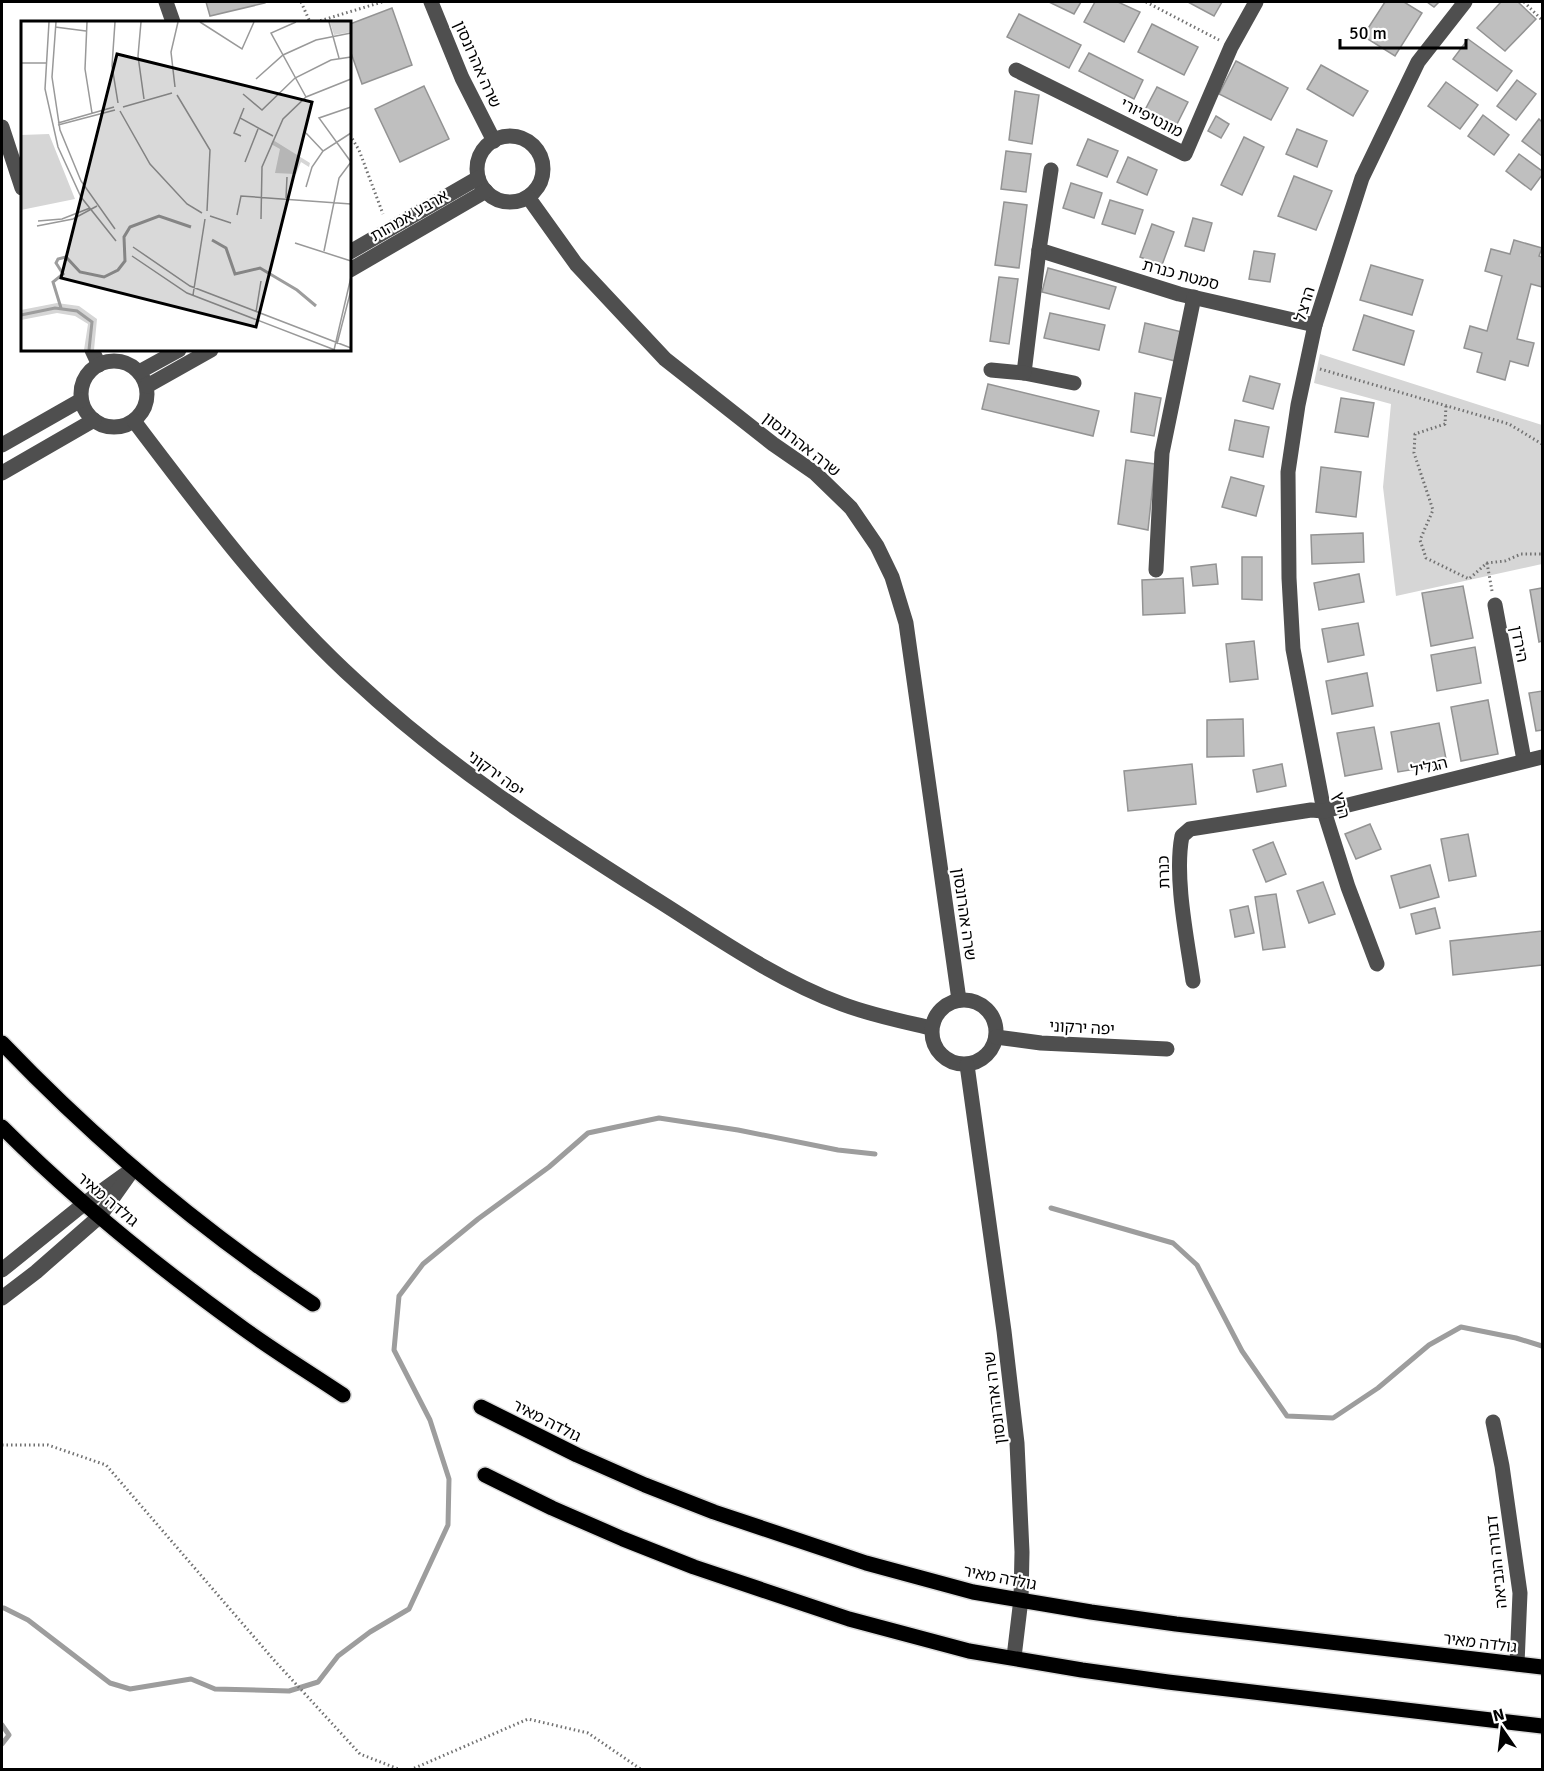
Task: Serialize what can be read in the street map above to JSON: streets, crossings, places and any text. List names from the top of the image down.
{
  "streets": {
    "main road": ["גולדה מאיר"],
    "street": [
      "שרה אהרונסון",
      "מונטיפיורי",
      "ארבע אמהות",
      "סמטת כנרת",
      "הרצל",
      "הירדן",
      "הגליל",
      "יפה ירקוני",
      "הרץ",
      "כנרת",
      "דבורה הנביאה"
    ]
  },
  "crossings": [
    ["שרה אהרונסון", "ארבע אמהות"],
    ["שרה אהרונסון", "יפה ירקוני"],
    ["שרה אהרונסון", "גולדה מאיר"],
    ["סמטת כנרת", "הרצל"],
    ["הרצל", "הרץ"],
    ["הירדן", "הגליל"],
    ["הגליל", "הרץ"],
    ["הגליל", "כנרת"],
    ["הרץ", "כנרת"],
    ["גולדה מאיר", "דבורה הנביאה"]
  ],
  "scale_bar": "50 m",
  "north": "top"
}
